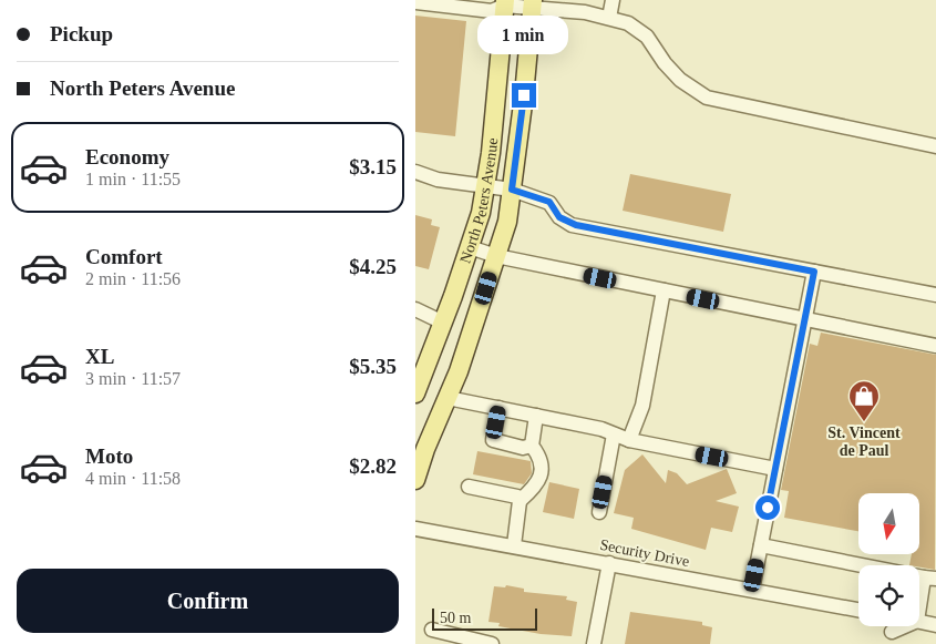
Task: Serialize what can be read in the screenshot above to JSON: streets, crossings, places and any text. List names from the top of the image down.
{
  "streets": {
    "main road": ["North Peters Avenue"],
    "street": ["Security Drive"]
  },
  "places": {
    "shop": ["St. Vincent de Paul"]
  },
  "scale_bar": "50 m",
  "north": "bottom",
  "page": {
    "banner": ["Pickup", "North Peters Avenue"],
    "bubble": "1 min",
    "list": [
      {
        "name": "Economy",
        "note": "1 min · 11:55",
        "value": "$3.15"
      },
      {
        "name": "Comfort",
        "note": "2 min · 11:56",
        "value": "$4.25"
      },
      {
        "name": "XL",
        "note": "3 min · 11:57",
        "value": "$5.35"
      },
      {
        "name": "Moto",
        "note": "4 min · 11:58",
        "value": "$2.82"
      }
    ],
    "buttons": "Confirm",
    "scale": "50 m"
  }
}
